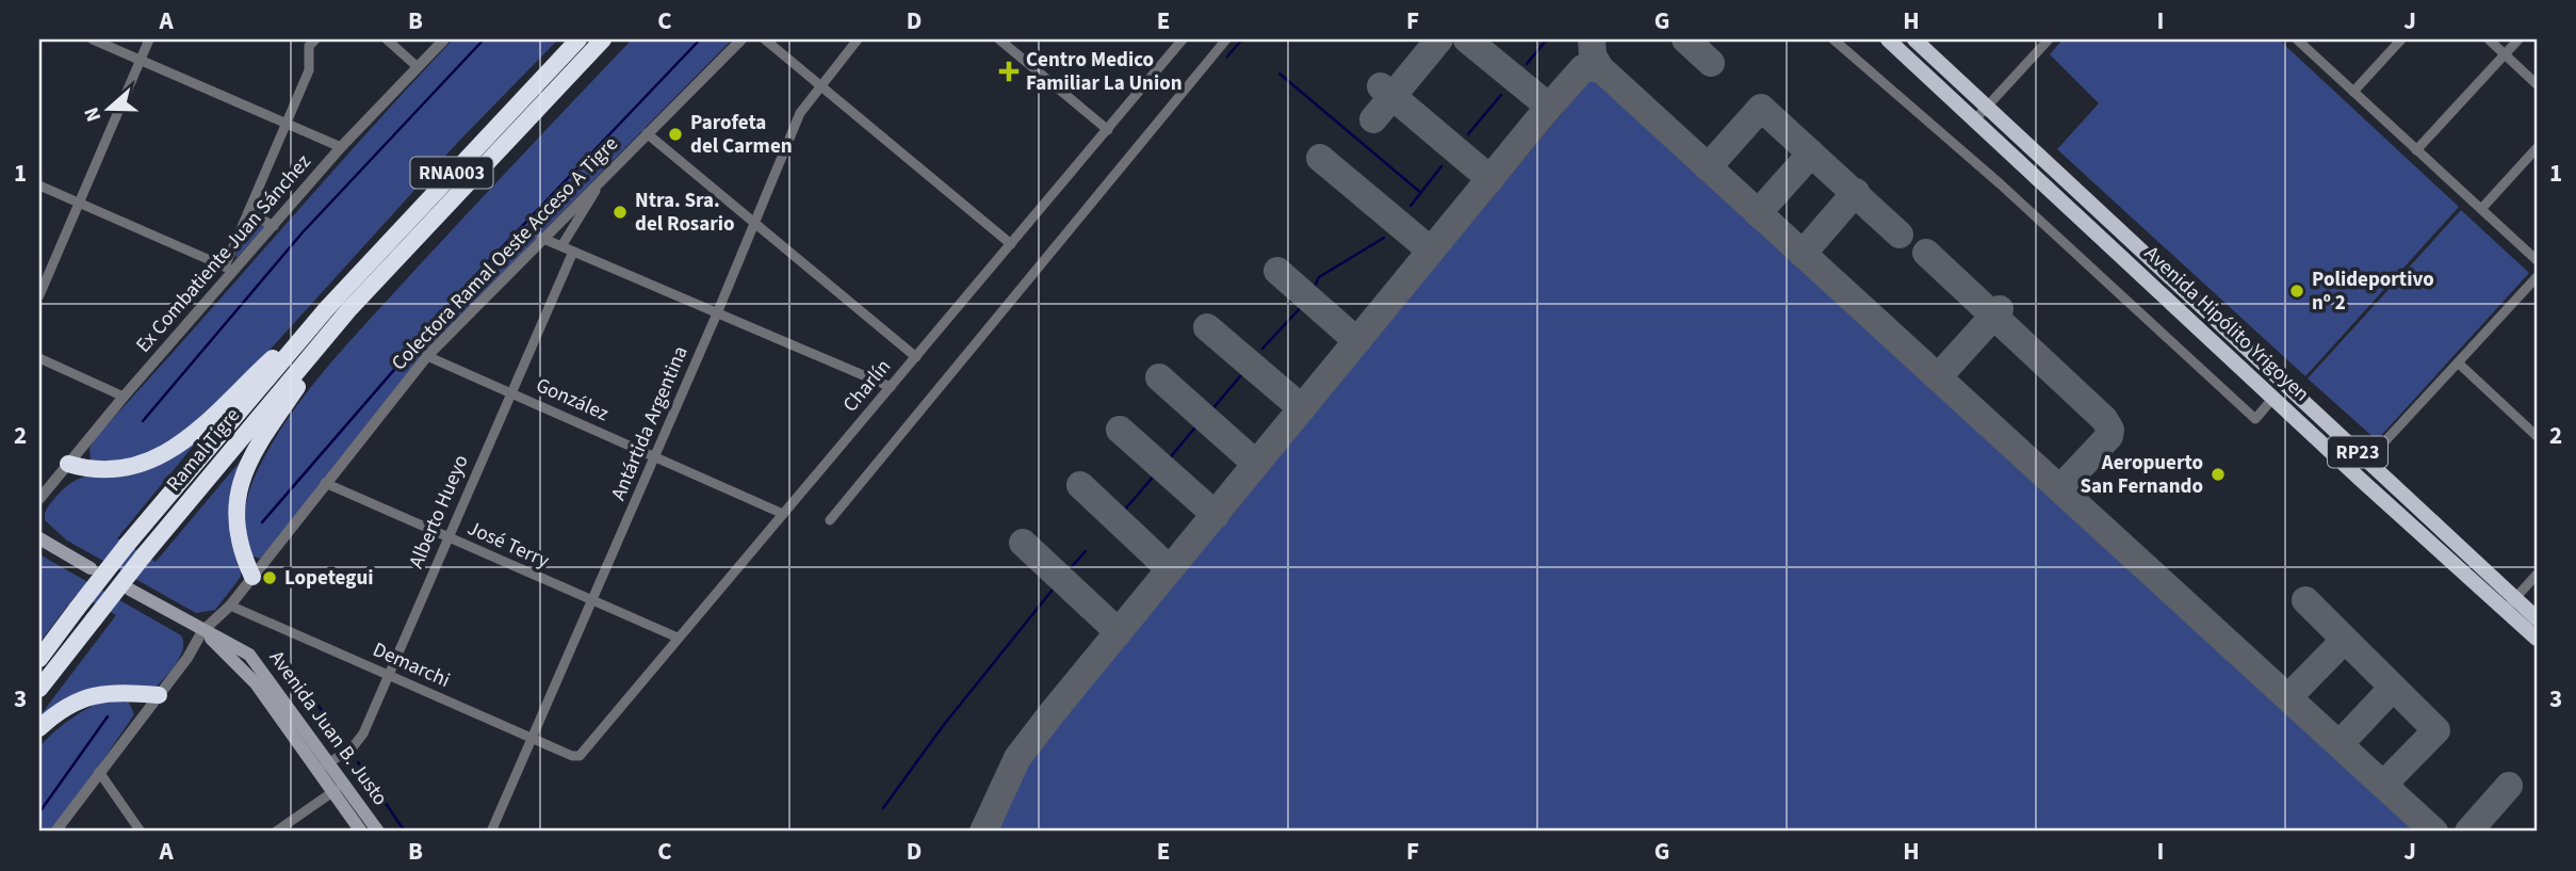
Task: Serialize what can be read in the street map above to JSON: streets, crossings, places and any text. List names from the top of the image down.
{
  "streets": {
    "highway": ["RNA003", "Ramal Tigre"],
    "main road": ["Avenida Hipólito Yrigoyen", "RP23", "Avenida Juan B. Justo"],
    "street": [
      "Ex Combatiente Juan Sánchez",
      "Colectora Ramal Oeste Acceso A Tigre",
      "Charlín",
      "González",
      "Antártida Argentina",
      "Alberto Hueyo",
      "José Terry",
      "Demarchi"
    ]
  },
  "crossings": [
    ["RNA003", "Ramal Tigre"],
    ["Colectora Ramal Oeste Acceso A Tigre", "González"],
    ["Colectora Ramal Oeste Acceso A Tigre", "José Terry"],
    ["Colectora Ramal Oeste Acceso A Tigre", "Demarchi"],
    ["Colectora Ramal Oeste Acceso A Tigre", "Avenida Juan B. Justo"],
    ["Charlín", "González"],
    ["Charlín", "José Terry"],
    ["Charlín", "Demarchi"],
    ["González", "Antártida Argentina"],
    ["González", "Alberto Hueyo"],
    ["Antártida Argentina", "José Terry"],
    ["Antártida Argentina", "Demarchi"],
    ["Alberto Hueyo", "José Terry"],
    ["Alberto Hueyo", "Demarchi"],
    ["Alberto Hueyo", "Avenida Juan B. Justo"]
  ],
  "places": {
    "health": ["Centro Medico Familiar La Union"],
    "other": [
      "Parofeta del Carmen",
      "Ntra. Sra. del Rosario",
      "Polideportivo nº 2",
      "Aeropuerto San Fernando",
      "Lopetegui"
    ]
  },
  "north": "left",
  "grid": {
    "columns": [
      "A",
      "B",
      "C",
      "D",
      "E",
      "F",
      "G",
      "H",
      "I",
      "J"
    ],
    "rows": ["1", "2", "3"]
  }
}
